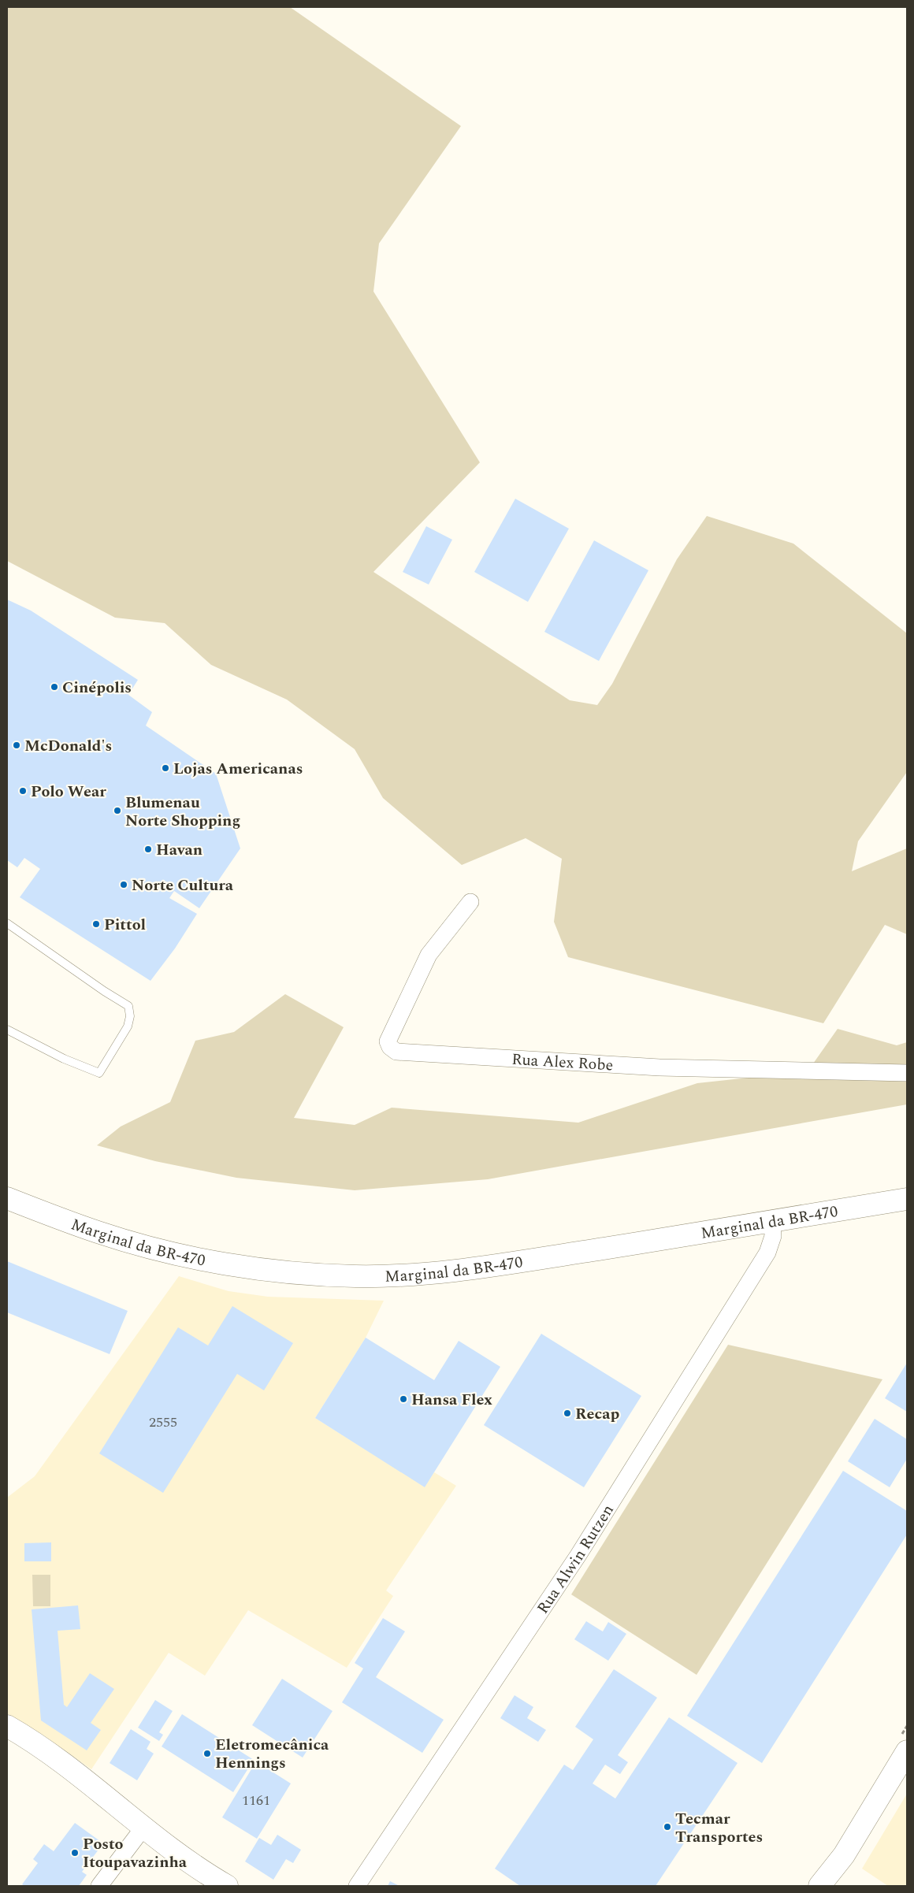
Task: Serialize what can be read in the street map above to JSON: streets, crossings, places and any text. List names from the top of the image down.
{
  "streets": {
    "main road": ["Marginal da BR-470"],
    "street": ["Rua Alex Robe", "Rua Alwin Rutzen"]
  },
  "crossings": [
    ["Marginal da BR-470", "Rua Alwin Rutzen"]
  ],
  "places": [
    "Cinépolis",
    "McDonald's",
    "Lojas Americanas",
    "Polo Wear",
    "Blumenau Norte Shopping",
    "Havan",
    "Norte Cultura",
    "Pittol",
    "Hansa Flex",
    "Recap",
    "Eletromecânica Hennings",
    "Tecmar Transportes",
    "Posto Itoupavazinha"
  ],
  "house_numbers": ["2555", "1161"]
}
